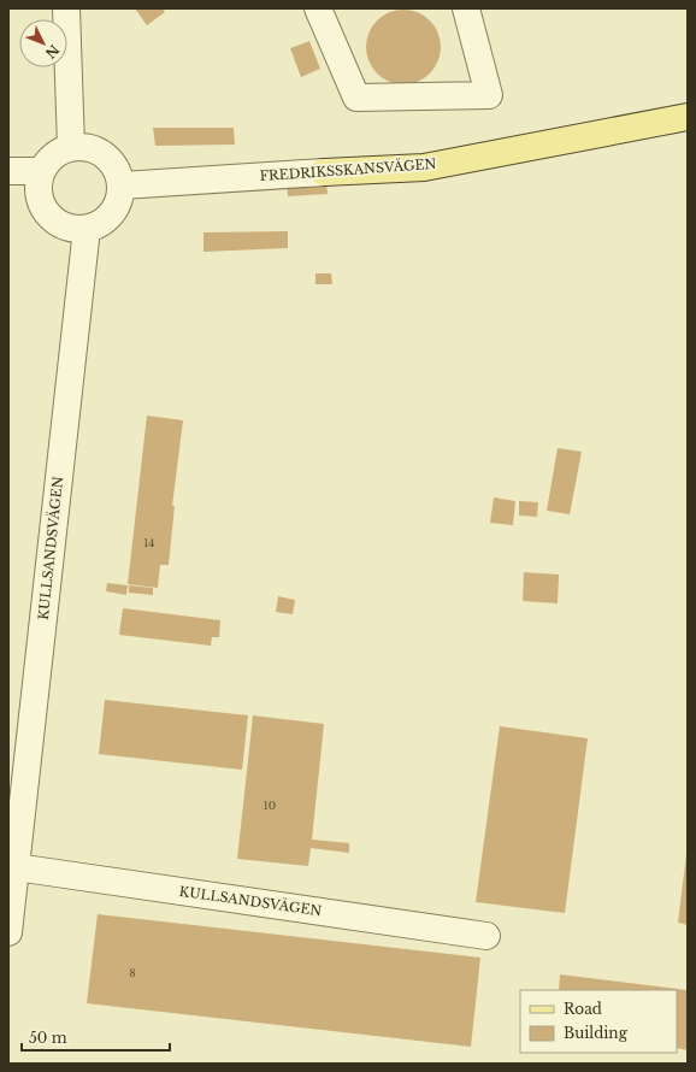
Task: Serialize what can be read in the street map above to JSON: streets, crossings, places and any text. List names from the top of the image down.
{
  "streets": {
    "main road": ["FREDRIKSSKANSVÄGEN"],
    "street": ["KULLSANDSVÄGEN"]
  },
  "crossings": [
    ["FREDRIKSSKANSVÄGEN", "KULLSANDSVÄGEN"]
  ],
  "house_numbers": ["14", "10", "8"],
  "legend": ["Road", "Building"],
  "scale_bar": "50 m",
  "north": "bottom right"
}
